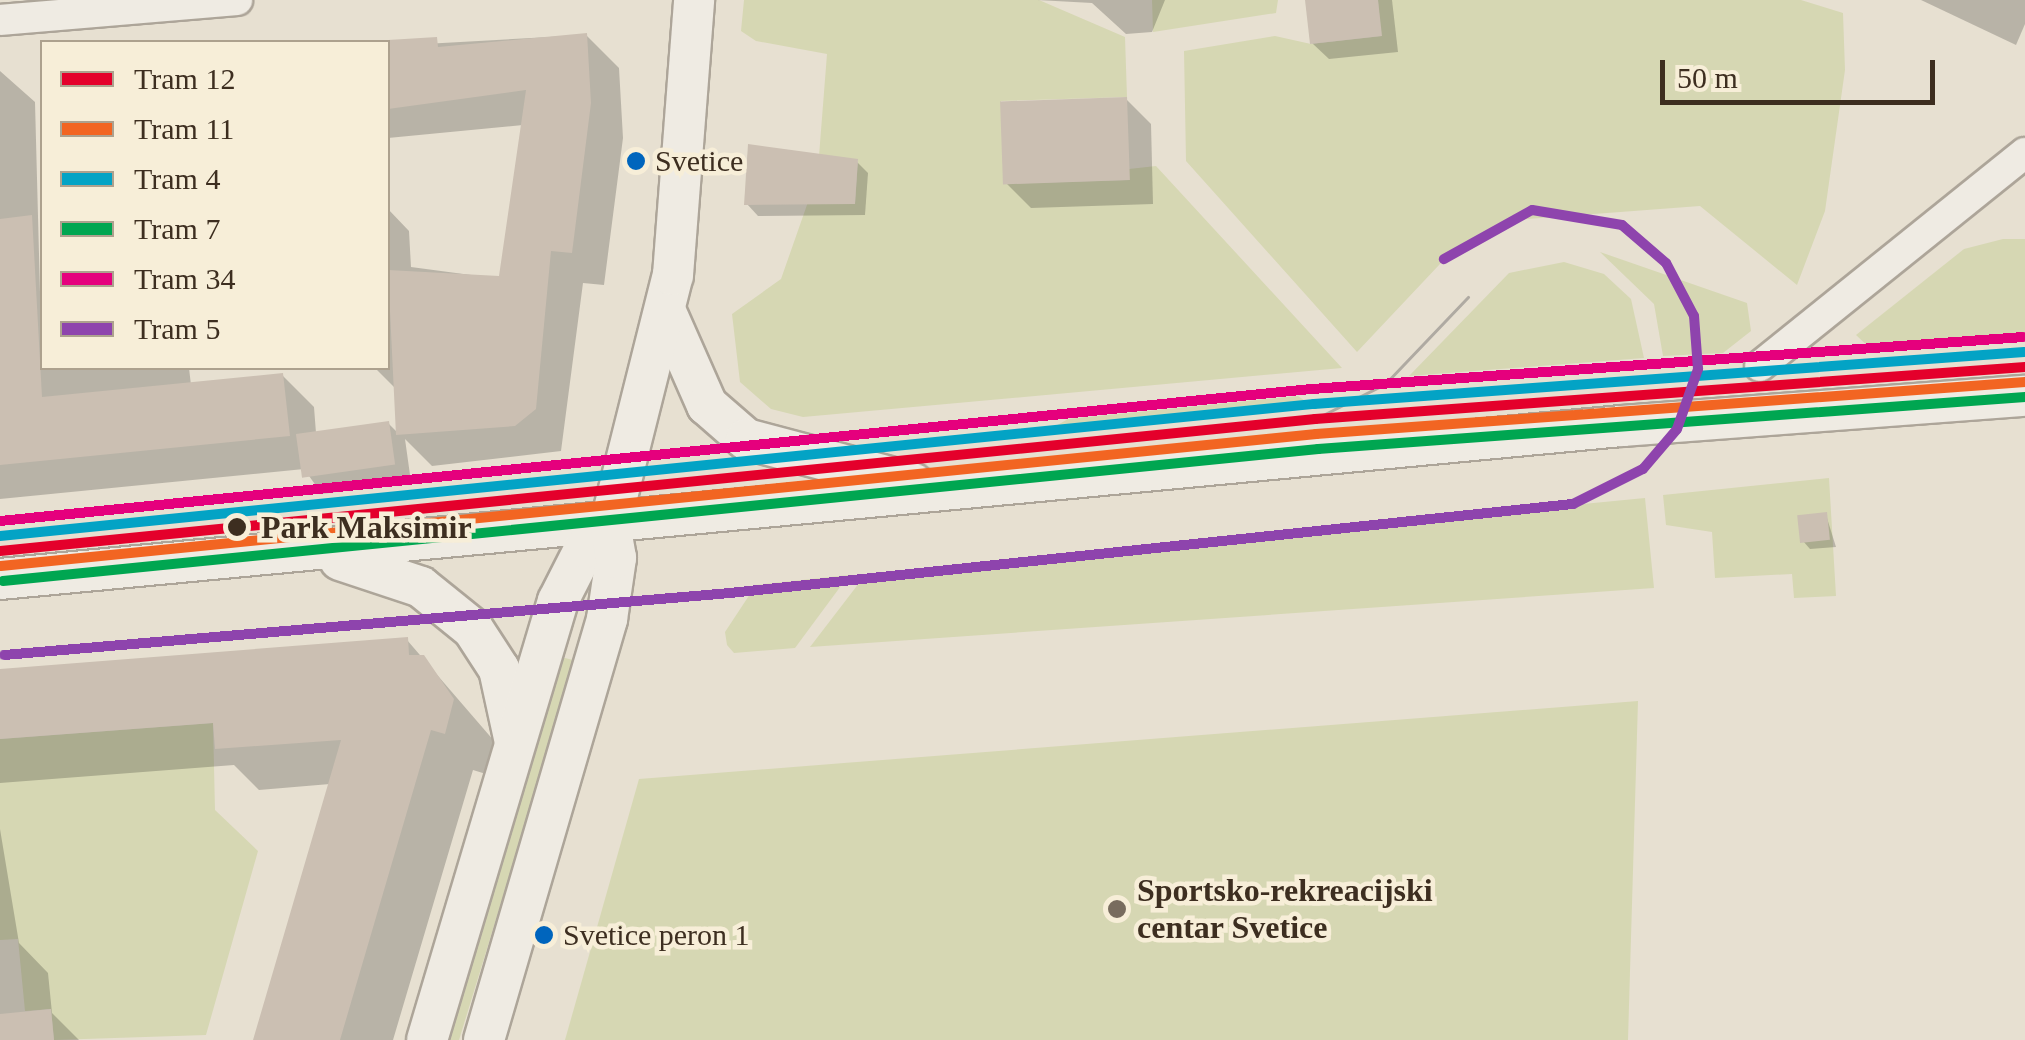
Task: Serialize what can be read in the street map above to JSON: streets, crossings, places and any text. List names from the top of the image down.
{
  "places": [
    "Svetice",
    "Park Maksimir",
    "Sportsko-rekreacijski centar Svetice",
    "Svetice peron 1"
  ],
  "lines": [
    "tram line 5",
    "tram line 34",
    "tram line 4",
    "tram line 12",
    "tram line 11",
    "tram line 7"
  ],
  "legend": [
    "Tram 12",
    "Tram 11",
    "Tram 4",
    "Tram 7",
    "Tram 34",
    "Tram 5"
  ],
  "scale_bar": "50 m"
}
